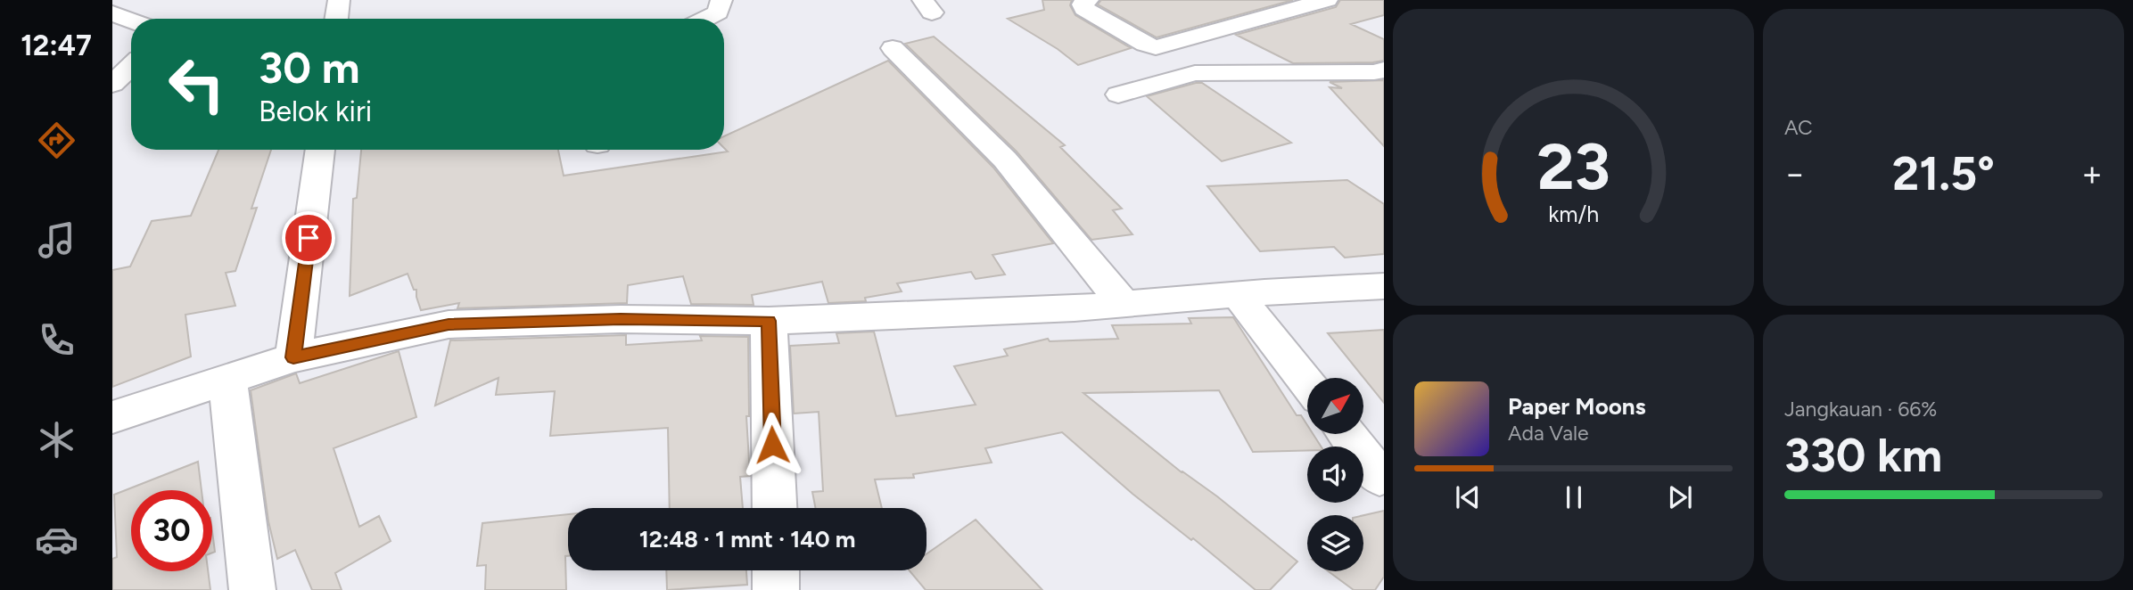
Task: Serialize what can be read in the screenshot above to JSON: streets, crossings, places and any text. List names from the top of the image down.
{
  "north": "top right",
  "page": {
    "tabs": "12:47",
    "tile": [
      "AC",
      ["Jangkauan · 66%", "330 km"]
    ],
    "turn": ["30 m", "Belok kiri"],
    "heat": ["−", "21.5°", "+"],
    "song": ["Paper Moons", "Ada Vale"],
    "limit": "30",
    "trip": "12:48 · 1 mnt · 140 m",
    "gauge": ["23", "km/h"]
  }
}
